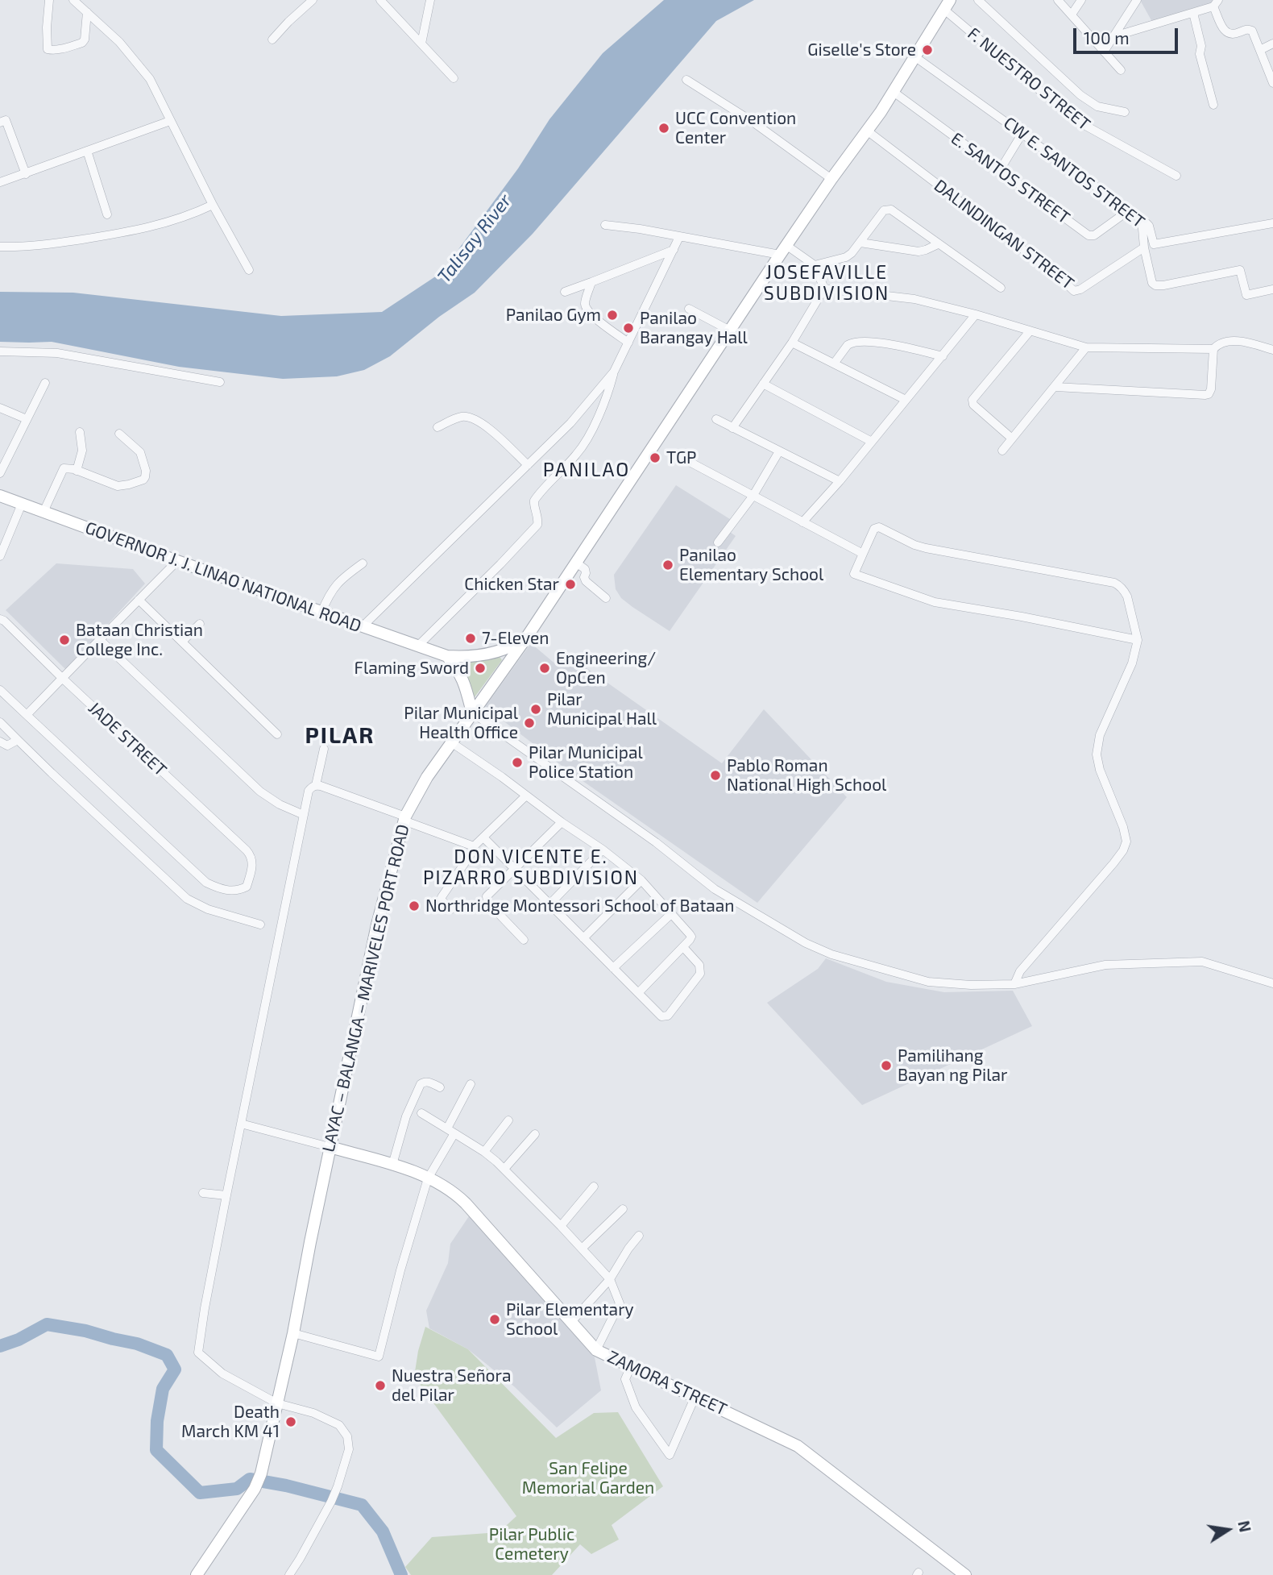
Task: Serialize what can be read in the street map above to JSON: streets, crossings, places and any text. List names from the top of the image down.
{
  "streets": {
    "main road": ["GOVERNOR J. J. LINAO NATIONAL ROAD", "LAYAC – BALANGA – MARIVELES PORT ROAD", "ZAMORA STREET"],
    "street": [
      "F. NUESTRO STREET",
      "CW E. SANTOS STREET",
      "E. SANTOS STREET",
      "DALINDINGAN STREET",
      "JADE STREET"
    ]
  },
  "crossings": [
    ["F. NUESTRO STREET", "LAYAC – BALANGA – MARIVELES PORT ROAD"],
    ["CW E. SANTOS STREET", "E. SANTOS STREET"],
    ["CW E. SANTOS STREET", "LAYAC – BALANGA – MARIVELES PORT ROAD"],
    ["E. SANTOS STREET", "LAYAC – BALANGA – MARIVELES PORT ROAD"],
    ["DALINDINGAN STREET", "LAYAC – BALANGA – MARIVELES PORT ROAD"],
    ["GOVERNOR J. J. LINAO NATIONAL ROAD", "LAYAC – BALANGA – MARIVELES PORT ROAD"],
    ["LAYAC – BALANGA – MARIVELES PORT ROAD", "ZAMORA STREET"]
  ],
  "districts": [
    "JOSEFAVILLE SUBDIVISION",
    "PANILAO",
    "PILAR",
    "DON VICENTE E. PIZARRO SUBDIVISION"
  ],
  "water": ["Talisay River"],
  "parks": ["San Felipe Memorial Garden", "Pilar Public Cemetery"],
  "places": [
    "Giselle's Store",
    "UCC Convention Center",
    "Panilao Gym",
    "Panilao Barangay Hall",
    "TGP",
    "Panilao Elementary School",
    "Chicken Star",
    "7-Eleven",
    "Bataan Christian College Inc.",
    "Flaming Sword",
    "Engineering/ OpCen",
    "Pilar Municipal Hall",
    "Pilar Municipal Health Office",
    "Pilar Municipal Police Station",
    "Pablo Roman National High School",
    "Northridge Montessori School of Bataan",
    "Pamilihang Bayan ng Pilar",
    "Pilar Elementary School",
    "Nuestra Señora del Pilar",
    "Death March KM 41"
  ],
  "scale_bar": "100 m",
  "north": "right"
}
